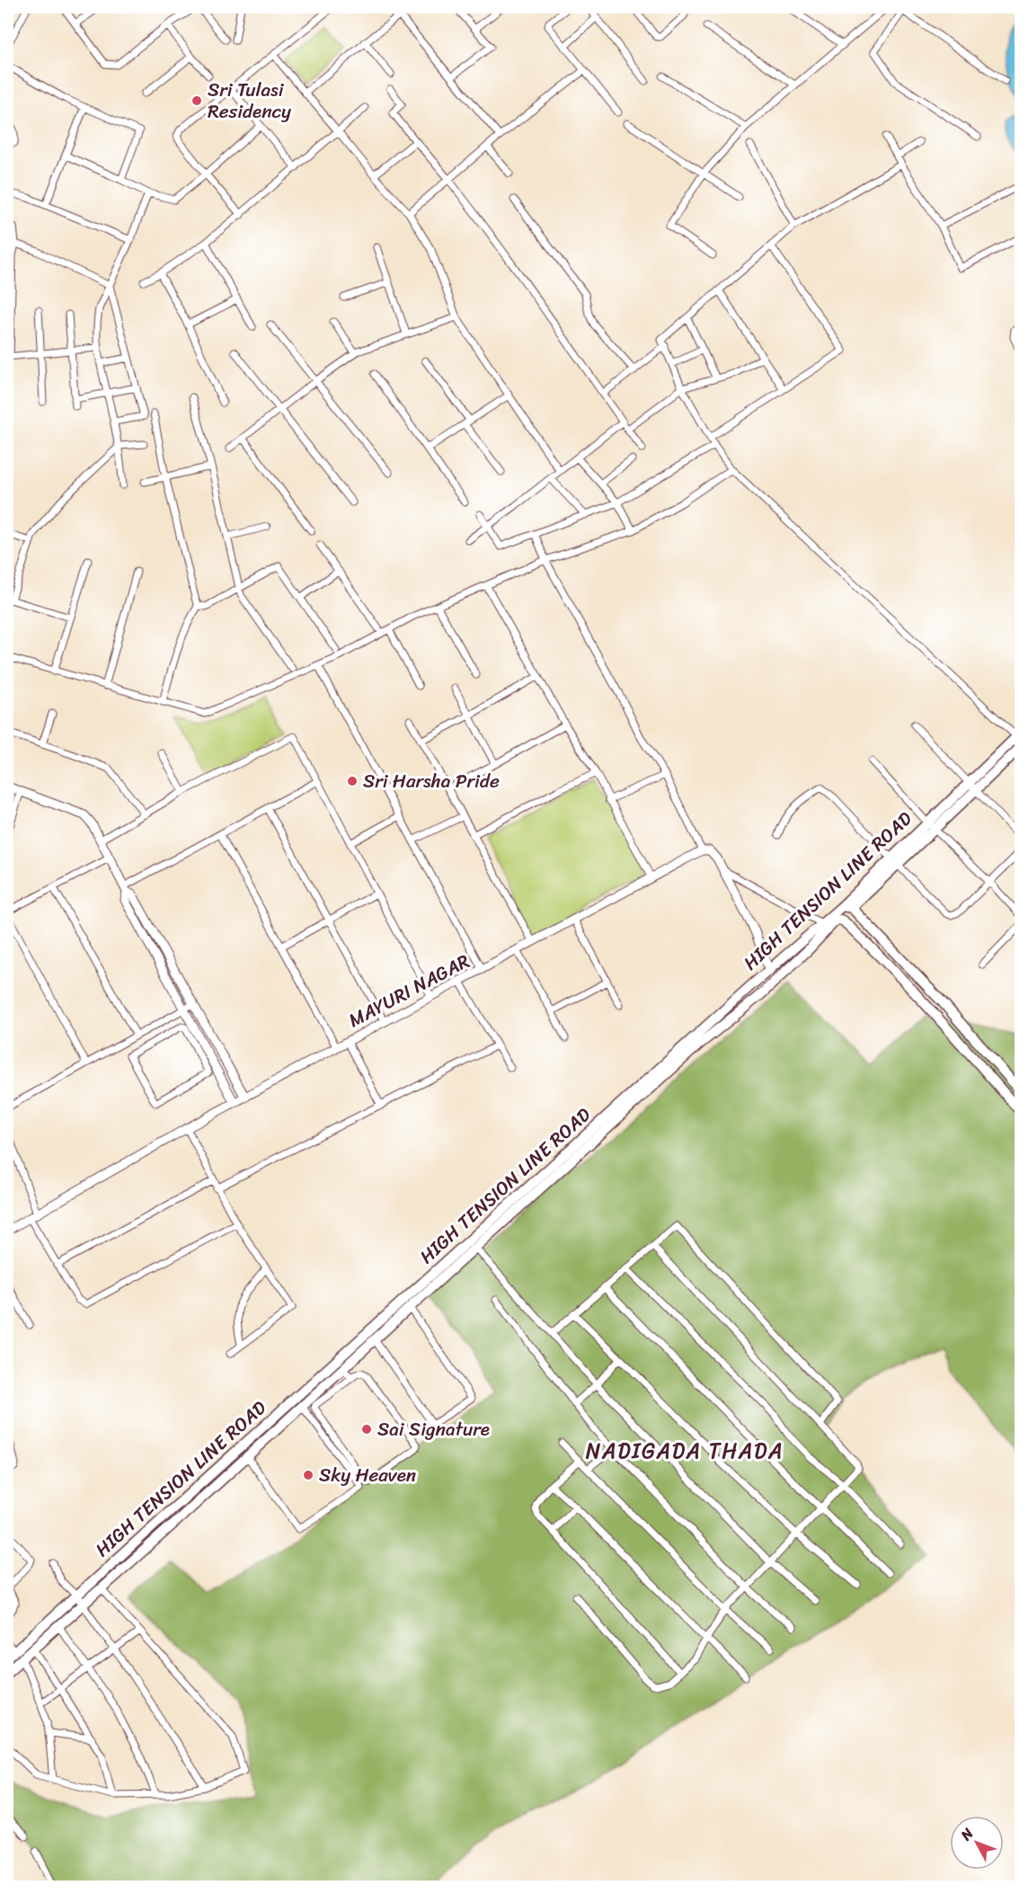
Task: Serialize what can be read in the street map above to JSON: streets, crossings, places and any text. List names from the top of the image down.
{
  "streets": {
    "main road": ["HIGH TENSION LINE ROAD"],
    "street": ["MAYURI NAGAR"]
  },
  "districts": ["NADIGADA THADA"],
  "places": [
    "Sri Tulasi Residency",
    "Sri Harsha Pride",
    "Sai Signature",
    "Sky Heaven"
  ],
  "north": "top left"
}
